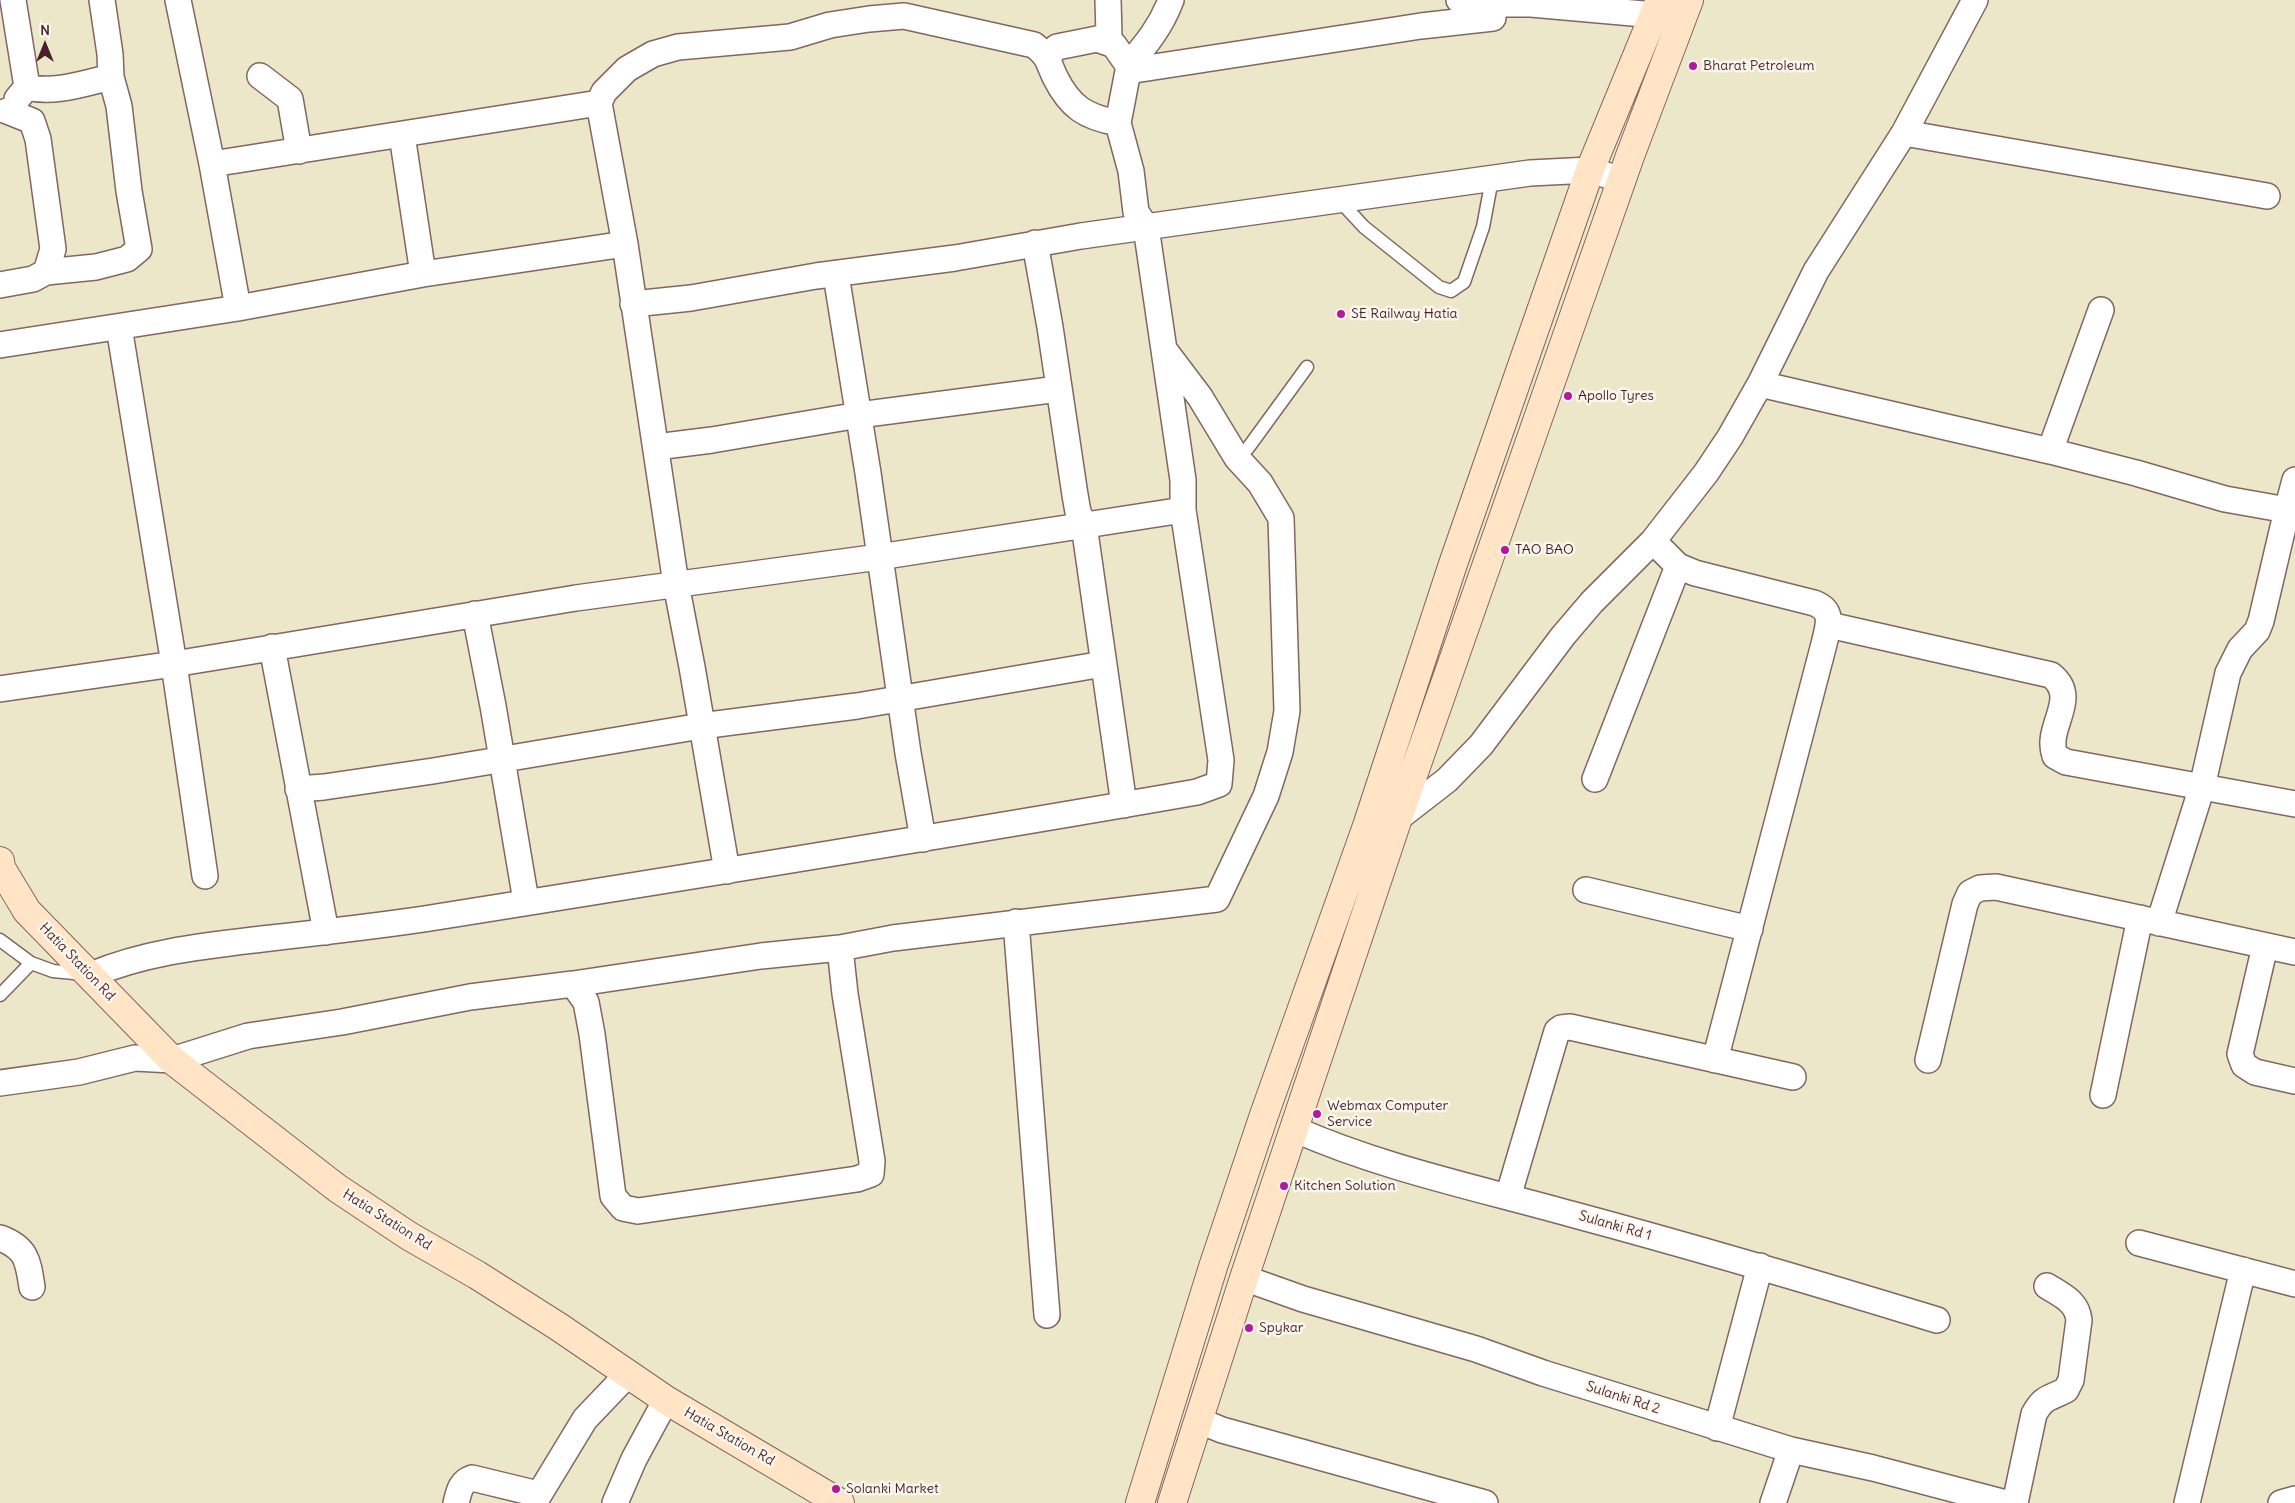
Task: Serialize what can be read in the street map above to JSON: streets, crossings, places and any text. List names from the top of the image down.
{
  "streets": {
    "main road": ["Hatia Station Rd"],
    "street": ["Sulanki Rd 1", "Sulanki Rd 2"]
  },
  "places": [
    "Bharat Petroleum",
    "SE Railway Hatia",
    "Apollo Tyres",
    "TAO BAO",
    "Webmax Computer Service",
    "Kitchen Solution",
    "Spykar",
    "Solanki Market"
  ],
  "north": "top"
}
